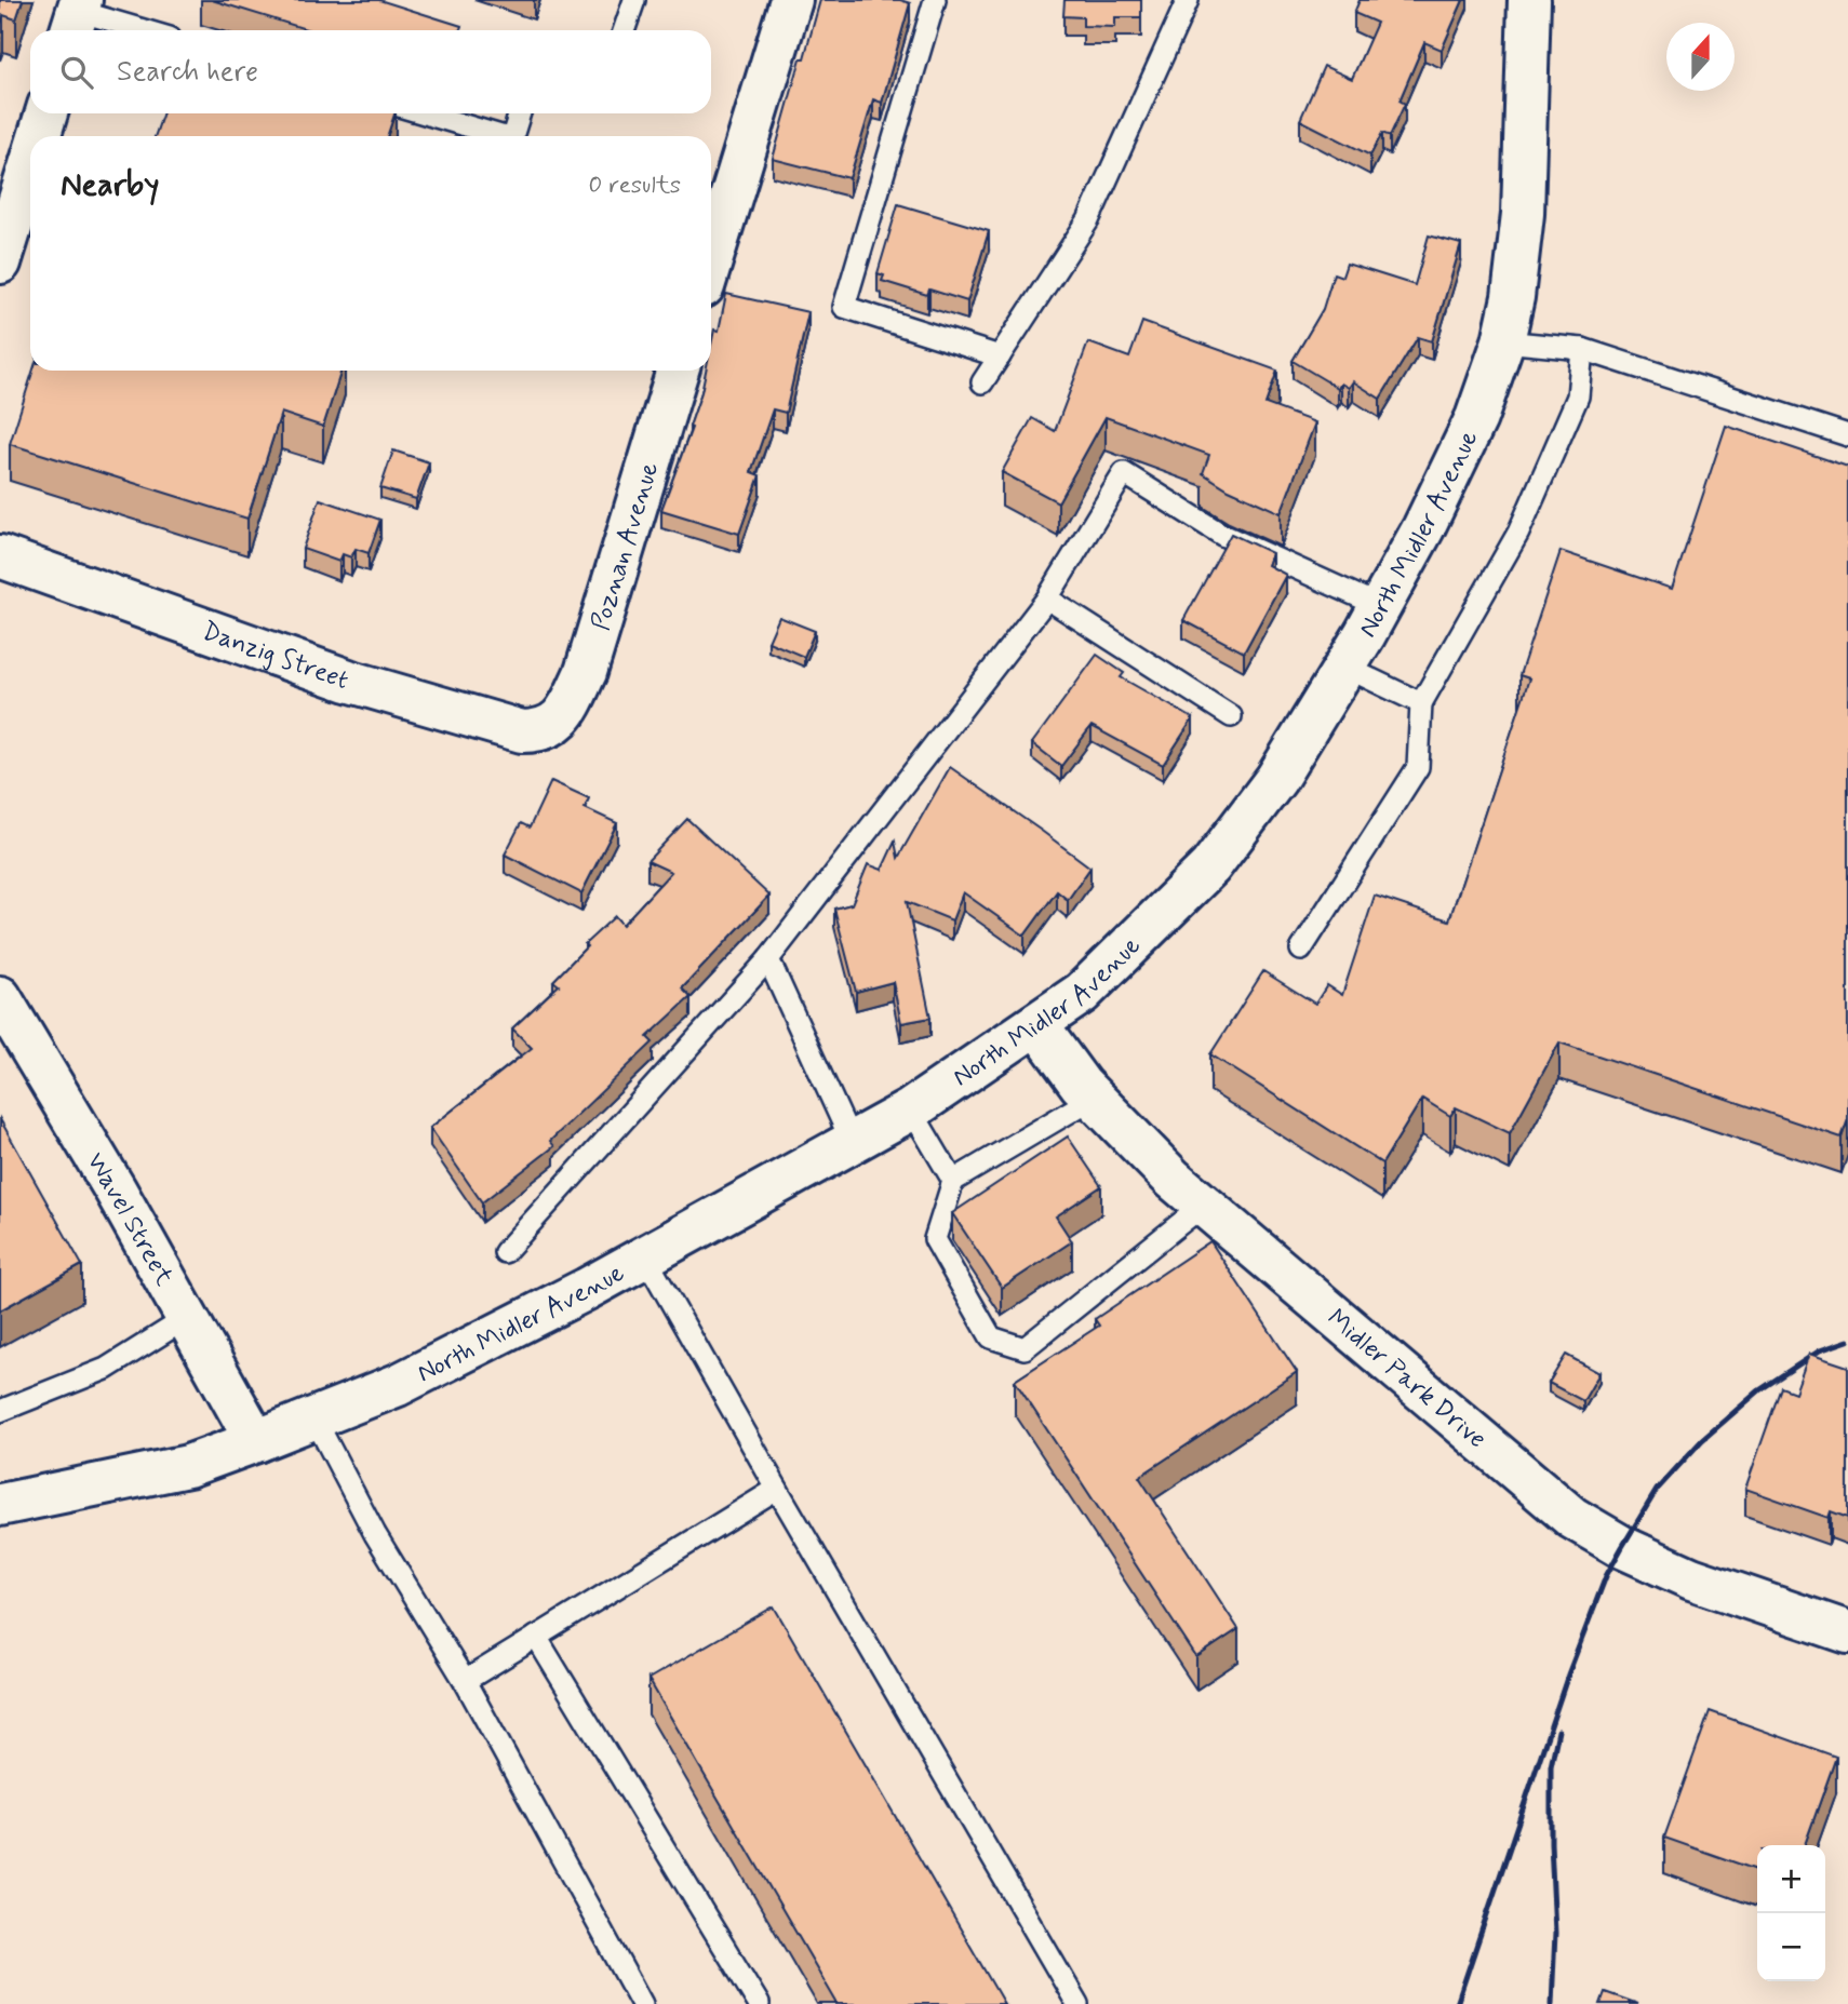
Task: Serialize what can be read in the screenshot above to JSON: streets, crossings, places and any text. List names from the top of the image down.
{
  "streets": {
    "street": [
      "North Midler Avenue",
      "Poznan Avenue",
      "Danzig Street",
      "Wavel Street",
      "Midler Park Drive"
    ]
  },
  "crossings": [
    ["North Midler Avenue", "Wavel Street"],
    ["North Midler Avenue", "Midler Park Drive"],
    ["Poznan Avenue", "Danzig Street"]
  ],
  "north": "top",
  "page": {
    "search": "Search here",
    "heading": ["Nearby", "0 results"],
    "map_buttons": ["+", "−"]
  }
}
